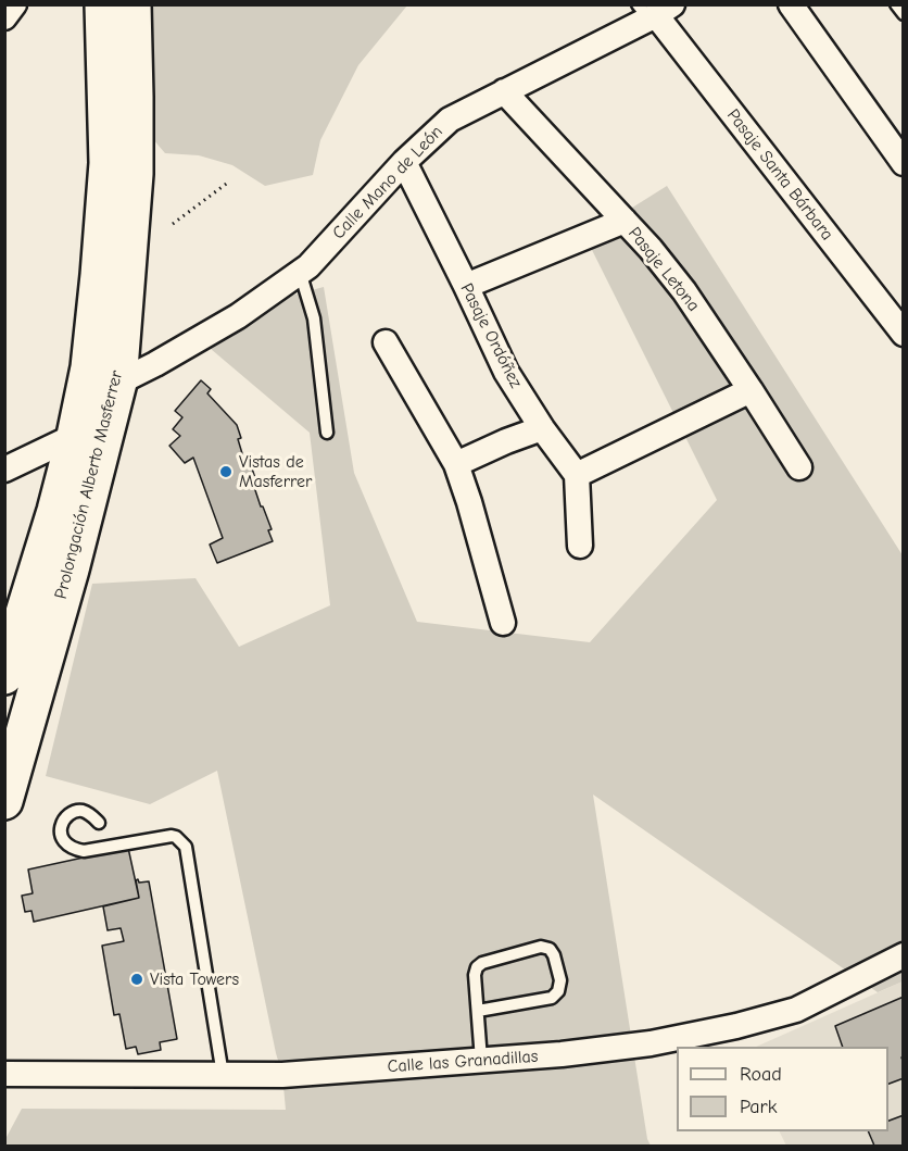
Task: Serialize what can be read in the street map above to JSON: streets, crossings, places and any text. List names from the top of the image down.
{
  "streets": {
    "main road": ["Prolongación Alberto Masferrer"],
    "street": [
      "Pasaje Santa Bárbara",
      "Calle Mano de León",
      "Pasaje Letona",
      "Pasaje Ordóñez",
      "Calle las Granadillas"
    ]
  },
  "crossings": [
    ["Pasaje Santa Bárbara", "Calle Mano de León"],
    ["Calle Mano de León", "Pasaje Letona"],
    ["Calle Mano de León", "Pasaje Ordóñez"],
    ["Calle Mano de León", "Prolongación Alberto Masferrer"]
  ],
  "places": ["Vistas de Masferrer", "Vista Towers"],
  "legend": ["Road", "Park"]
}
